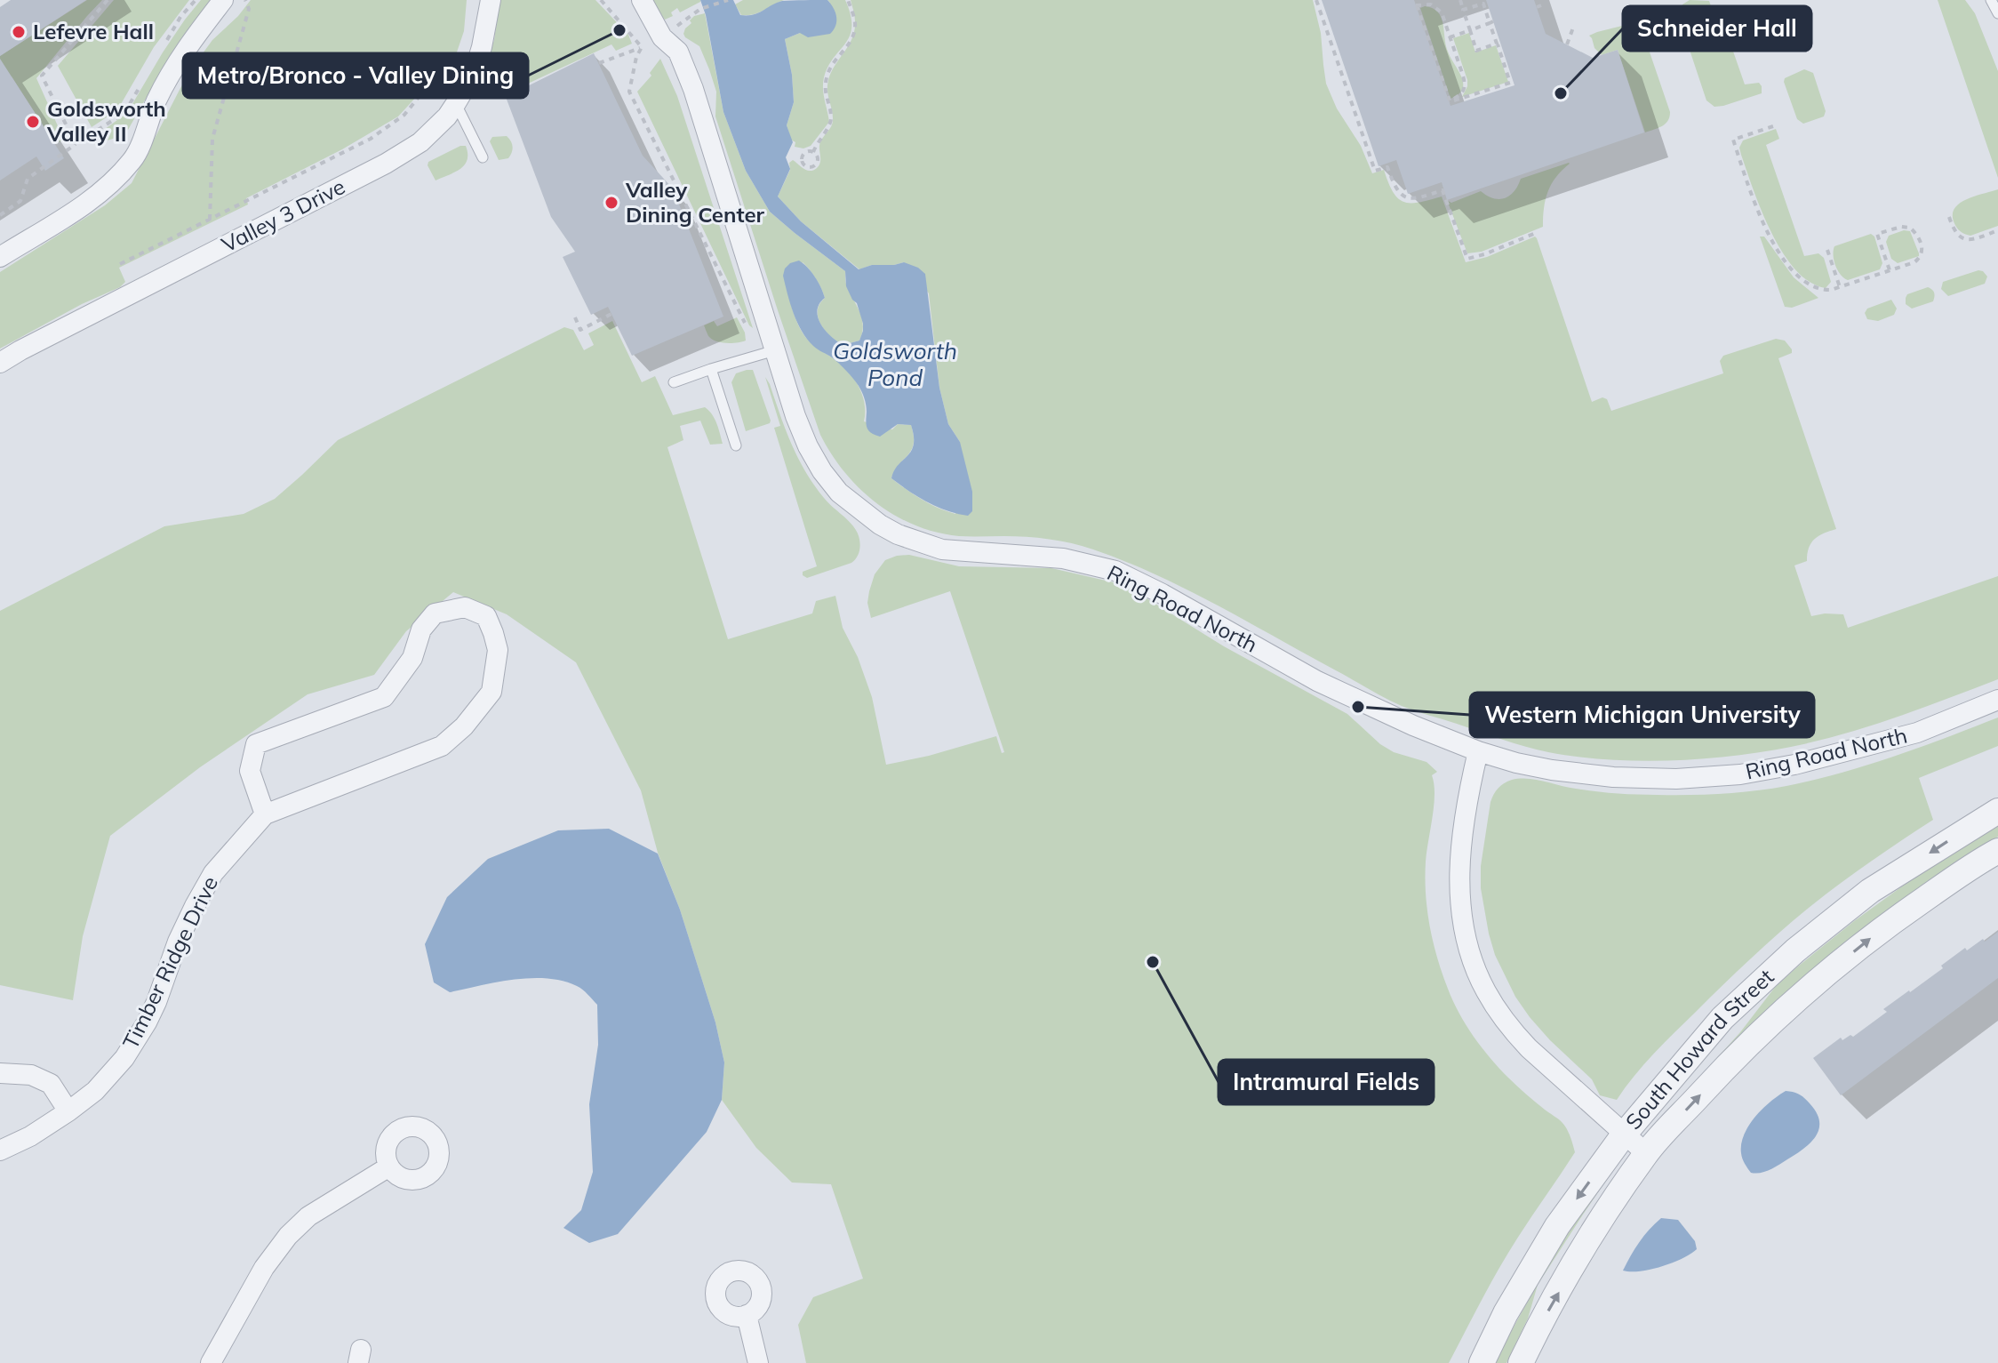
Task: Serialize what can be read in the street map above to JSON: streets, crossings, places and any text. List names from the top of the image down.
{
  "streets": {
    "street": [
      "Valley 3 Drive",
      "Ring Road North",
      "Timber Ridge Drive",
      "South Howard Street"
    ]
  },
  "water": ["Goldsworth Pond"],
  "places": [
    "Metro/Bronco - Valley Dining",
    "Lefevre Hall",
    "Schneider Hall",
    "Goldsworth Valley II",
    "Valley Dining Center",
    "Western Michigan University",
    "Intramural Fields"
  ]
}
